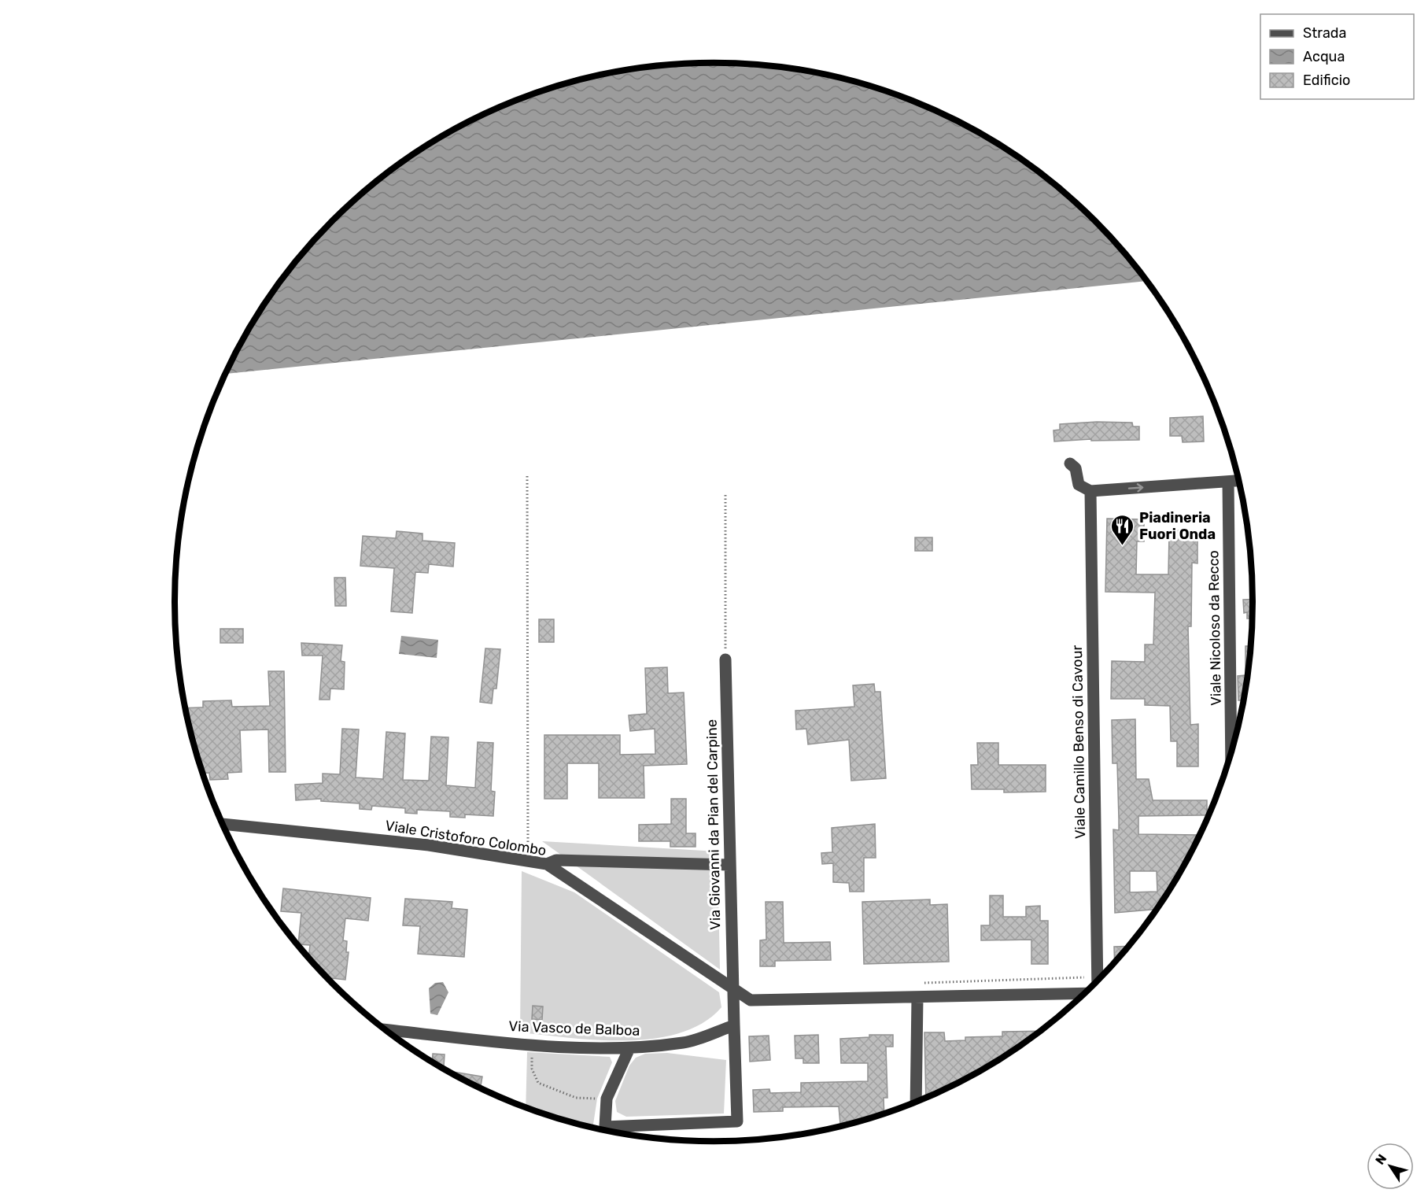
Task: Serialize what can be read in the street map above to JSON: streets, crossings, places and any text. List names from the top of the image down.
{
  "streets": {
    "street": [
      "Viale Nicoloso da Recco",
      "Viale Camillo Benso di Cavour",
      "Via Giovanni da Pian del Carpine",
      "Viale Cristoforo Colombo",
      "Via Vasco de Balboa"
    ]
  },
  "crossings": [
    ["Via Giovanni da Pian del Carpine", "Viale Cristoforo Colombo"]
  ],
  "places": {
    "restaurant": ["Piadineria Fuori Onda"]
  },
  "legend": ["Strada", "Acqua", "Edificio"],
  "north": "top left"
}
